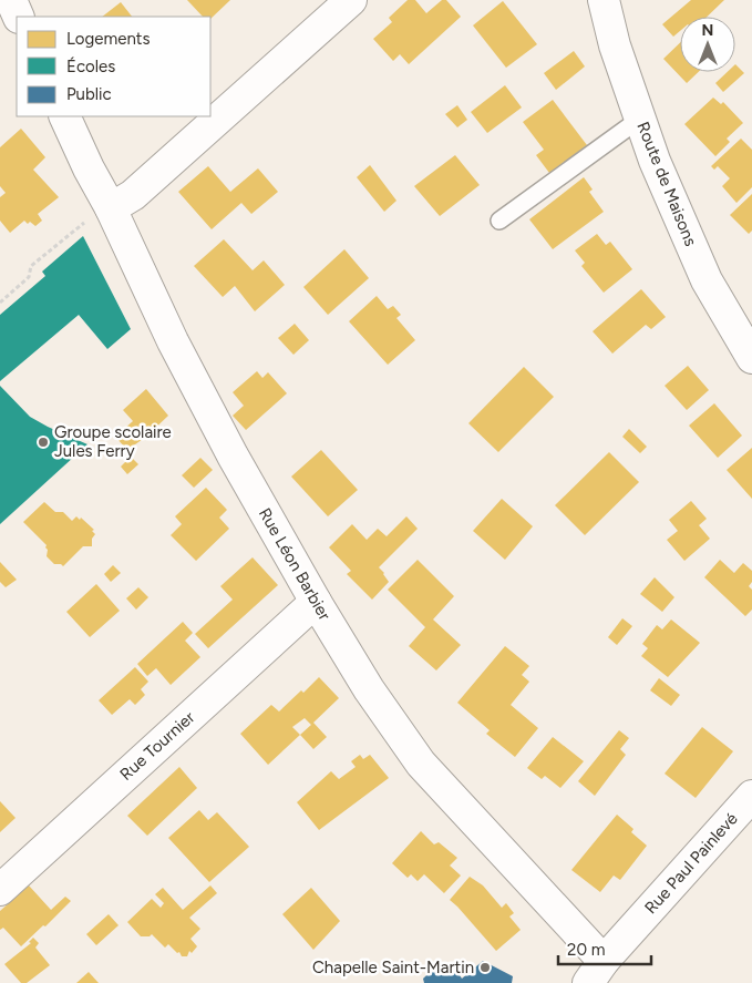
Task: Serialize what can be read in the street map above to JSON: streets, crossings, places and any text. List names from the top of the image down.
{
  "streets": {
    "street": [
      "Route de Maisons",
      "Rue Léon Barbier",
      "Rue Tournier",
      "Rue Paul Painlevé"
    ]
  },
  "crossings": [
    ["Rue Léon Barbier", "Rue Tournier"],
    ["Rue Léon Barbier", "Rue Paul Painlevé"]
  ],
  "places": ["Groupe scolaire Jules Ferry", "Chapelle Saint-Martin"],
  "legend": ["Logements", "Écoles", "Public"],
  "scale_bar": "20 m",
  "north": "top"
}
